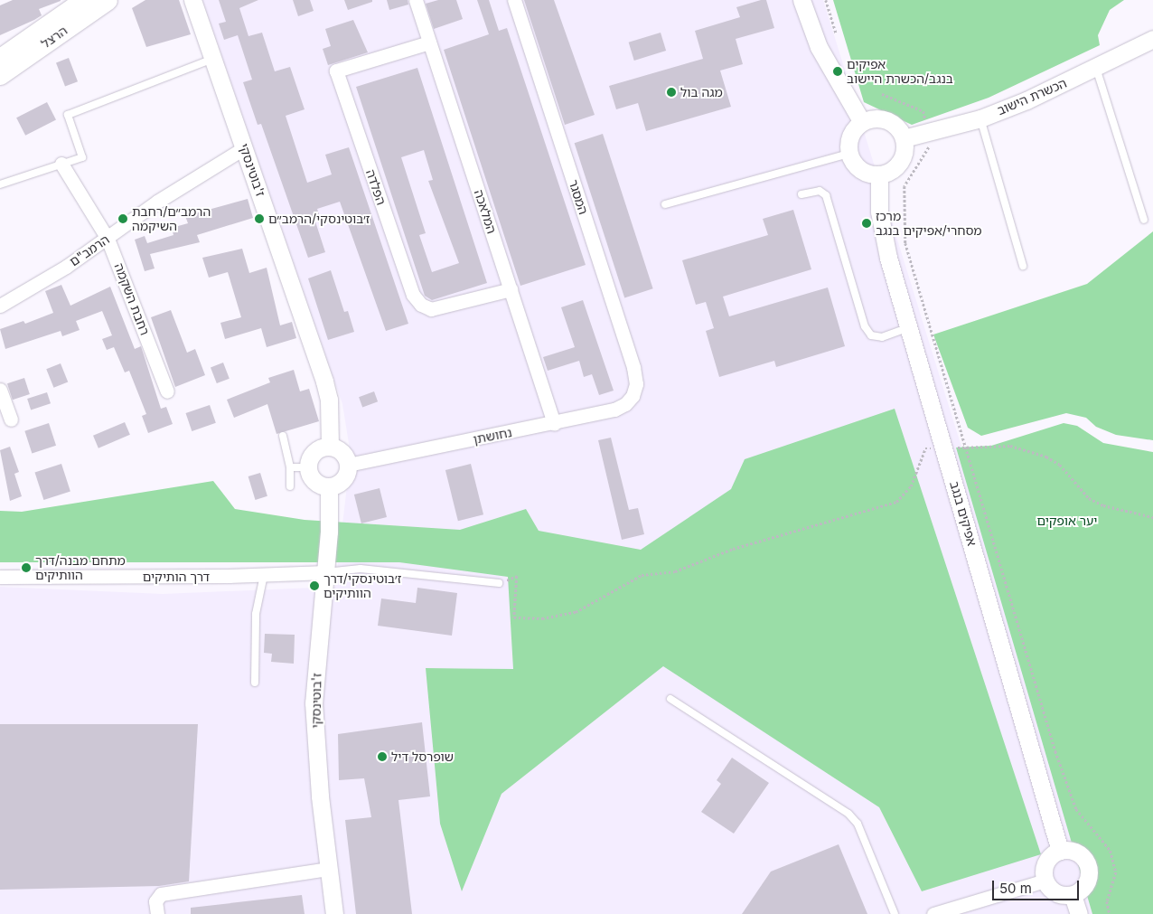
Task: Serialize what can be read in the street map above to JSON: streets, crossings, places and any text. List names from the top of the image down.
{
  "streets": {
    "main road": ["הרצל"],
    "street": [
      "הכשרת הישוב",
      "ז'בוטינסקי",
      "הפלדה",
      "המסגר",
      "המלאכה",
      "הרמב\"ם",
      "רחבת השקמה",
      "נחושתן",
      "אפיקים בנגב",
      "דרך הותיקים"
    ]
  },
  "crossings": [
    ["הכשרת הישוב", "אפיקים בנגב"],
    ["ז'בוטינסקי", "הרמב\"ם"],
    ["ז'בוטינסקי", "נחושתן"],
    ["ז'בוטינסקי", "דרך הותיקים"],
    ["הפלדה", "המלאכה"],
    ["המסגר", "נחושתן"],
    ["המלאכה", "נחושתן"],
    ["הרמב\"ם", "רחבת השקמה"]
  ],
  "parks": ["יער אופקים"],
  "places": [
    "אפיקים בנגב/הכשרת היישוב",
    "מגה בול",
    "הרמב״ם/רחבת השיקמה",
    "ז׳בוטינסקי/הרמב״ם",
    "מרכז מסחרי/אפיקים בנגב",
    "מתחם מבנה/דרך הוותיקים",
    "ז׳בוטינסקי/דרך הוותיקים",
    "שופרסל דיל"
  ],
  "scale_bar": "50 m"
}
